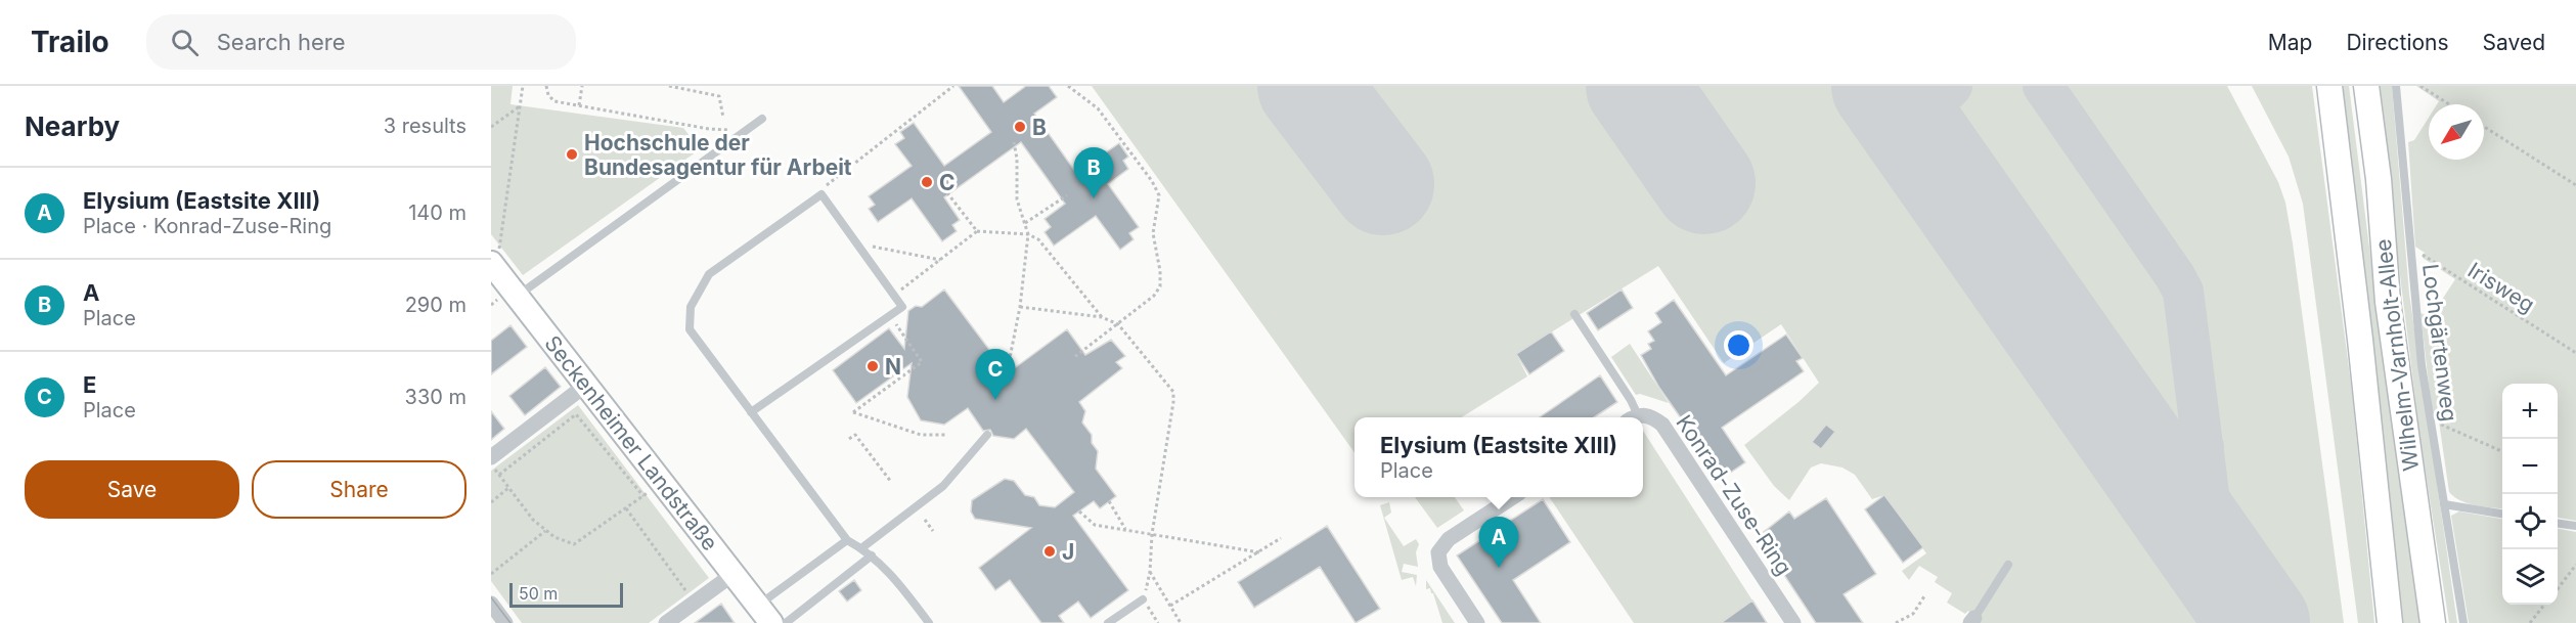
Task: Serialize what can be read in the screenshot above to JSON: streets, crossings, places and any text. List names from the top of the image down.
{
  "streets": {
    "main road": ["Wilhelm-Varnholt-Allee", "Seckenheimer Landstraße"],
    "street": ["Konrad-Zuse-Ring"],
    "lane": ["Lochgärtenweg"],
    "path": ["Irisweg"]
  },
  "crossings": [
    ["Irisweg", "Lochgärtenweg"]
  ],
  "places": [
    "B",
    "Hochschule der Bundesagentur für Arbeit",
    "C",
    "N",
    "J"
  ],
  "scale_bar": "50 m",
  "north": "bottom left",
  "page": {
    "header": "Trailo",
    "search": "Search here",
    "nav": ["Map", "Directions", "Saved"],
    "heading": ["Nearby", "3 results"],
    "pins": ["B", "C", "A"],
    "list": [
      {
        "mark": "A",
        "name": "Elysium (Eastsite XIII)",
        "note": "Place · Konrad-Zuse-Ring",
        "value": "140 m"
      },
      {
        "mark": "B",
        "name": "A",
        "note": "Place",
        "value": "290 m"
      },
      {
        "mark": "C",
        "name": "E",
        "note": "Place",
        "value": "330 m"
      }
    ],
    "map_buttons": ["+", "−"],
    "popup": ["Elysium (Eastsite XIII)", "Place"],
    "buttons": ["Save", "Share"],
    "scale": "50 m"
  }
}
